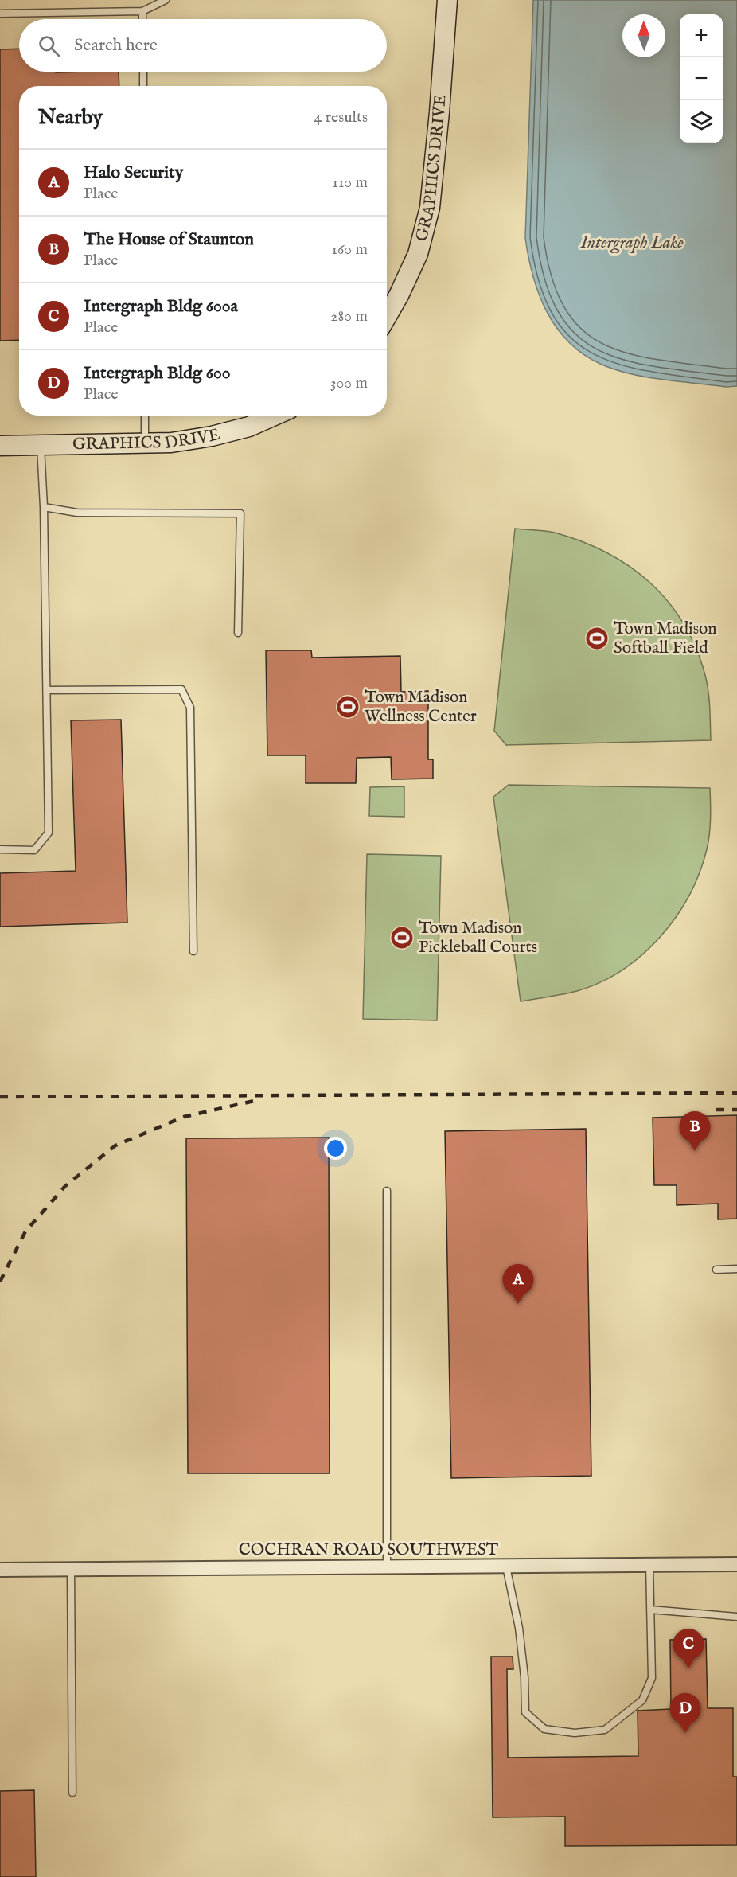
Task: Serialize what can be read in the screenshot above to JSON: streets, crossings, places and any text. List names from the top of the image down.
{
  "streets": {
    "street": ["GRAPHICS DRIVE", "COCHRAN ROAD SOUTHWEST"]
  },
  "water": ["Intergraph Lake"],
  "places": {
    "sports": ["Town Madison Softball Field", "Town Madison Wellness Center", "Town Madison Pickleball Courts"]
  },
  "north": "top",
  "page": {
    "map_buttons": ["+", "−"],
    "search": "Search here",
    "heading": ["Nearby", "4 results"],
    "list": [
      {
        "mark": "A",
        "name": "Halo Security",
        "note": "Place",
        "value": "110 m"
      },
      {
        "mark": "B",
        "name": "The House of Staunton",
        "note": "Place",
        "value": "160 m"
      },
      {
        "mark": "C",
        "name": "Intergraph Bldg 600a",
        "note": "Place",
        "value": "280 m"
      },
      {
        "mark": "D",
        "name": "Intergraph Bldg 600",
        "note": "Place",
        "value": "300 m"
      }
    ],
    "pins": [
      "B",
      "A",
      "C",
      "D"
    ]
  }
}
